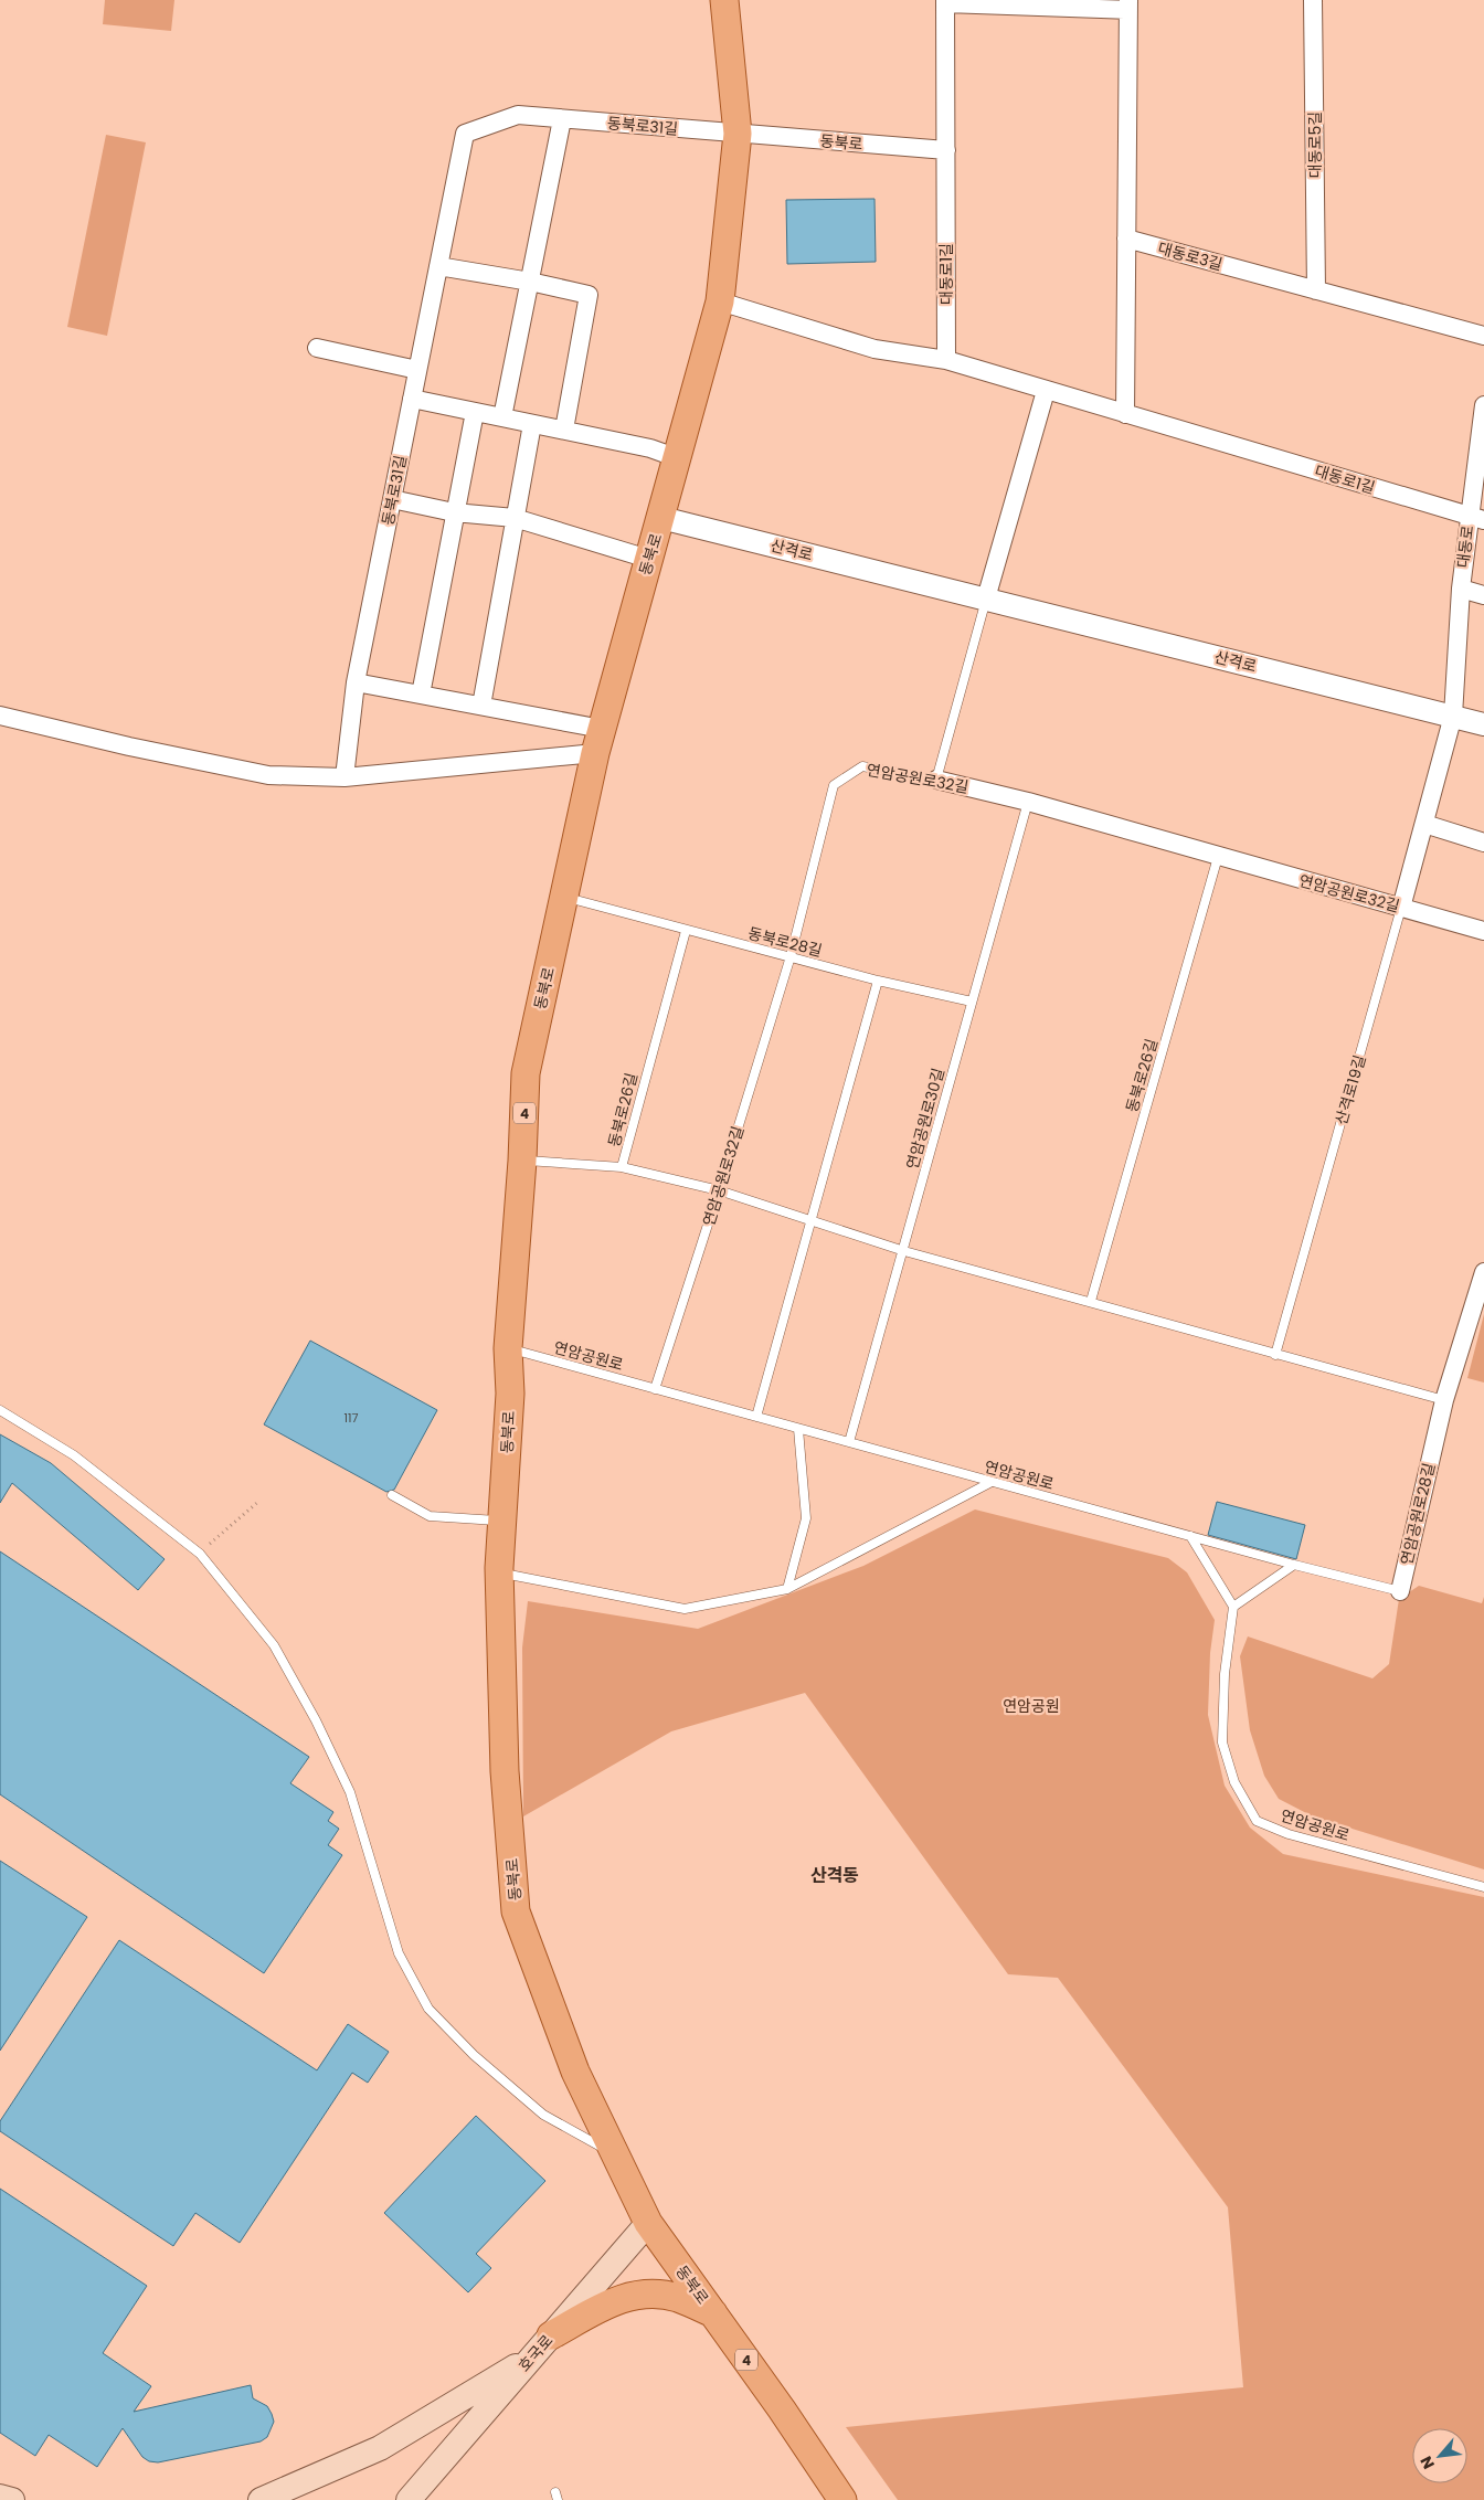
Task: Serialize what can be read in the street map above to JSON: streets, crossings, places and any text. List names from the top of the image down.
{
  "streets": {
    "main road": ["동북로", "4", "호국로"],
    "street": [
      "동북로31길",
      "대동로5길",
      "대동로3길",
      "대동로1길",
      "대동로",
      "산격로",
      "연암공원로32길",
      "산격로19길",
      "연암공원로28길"
    ],
    "lane": [
      "동북로28길",
      "동북로26길",
      "연암공원로30길",
      "연암공원로"
    ]
  },
  "crossings": [
    ["동북로31길", "동북로"],
    ["동북로", "대동로1길"],
    ["동북로", "산격로"],
    ["동북로", "동북로28길"],
    ["동북로", "동북로26길"],
    ["동북로", "연암공원로"],
    ["동북로", "호국로"],
    ["대동로5길", "대동로3길"],
    ["대동로1길", "대동로"],
    ["대동로", "산격로"],
    ["대동로", "산격로19길"],
    ["산격로", "산격로19길"],
    ["연암공원로32길", "동북로28길"],
    ["연암공원로32길", "동북로26길"],
    ["연암공원로32길", "산격로19길"],
    ["연암공원로32길", "연암공원로30길"],
    ["연암공원로32길", "연암공원로"],
    ["동북로28길", "동북로26길"],
    ["동북로28길", "연암공원로30길"],
    ["동북로26길", "산격로19길"],
    ["동북로26길", "연암공원로30길"],
    ["동북로26길", "연암공원로28길"],
    ["연암공원로30길", "연암공원로"],
    ["연암공원로", "연암공원로28길"]
  ],
  "districts": ["산격동"],
  "parks": ["연암공원"],
  "house_numbers": ["117"],
  "north": "bottom left"
}
